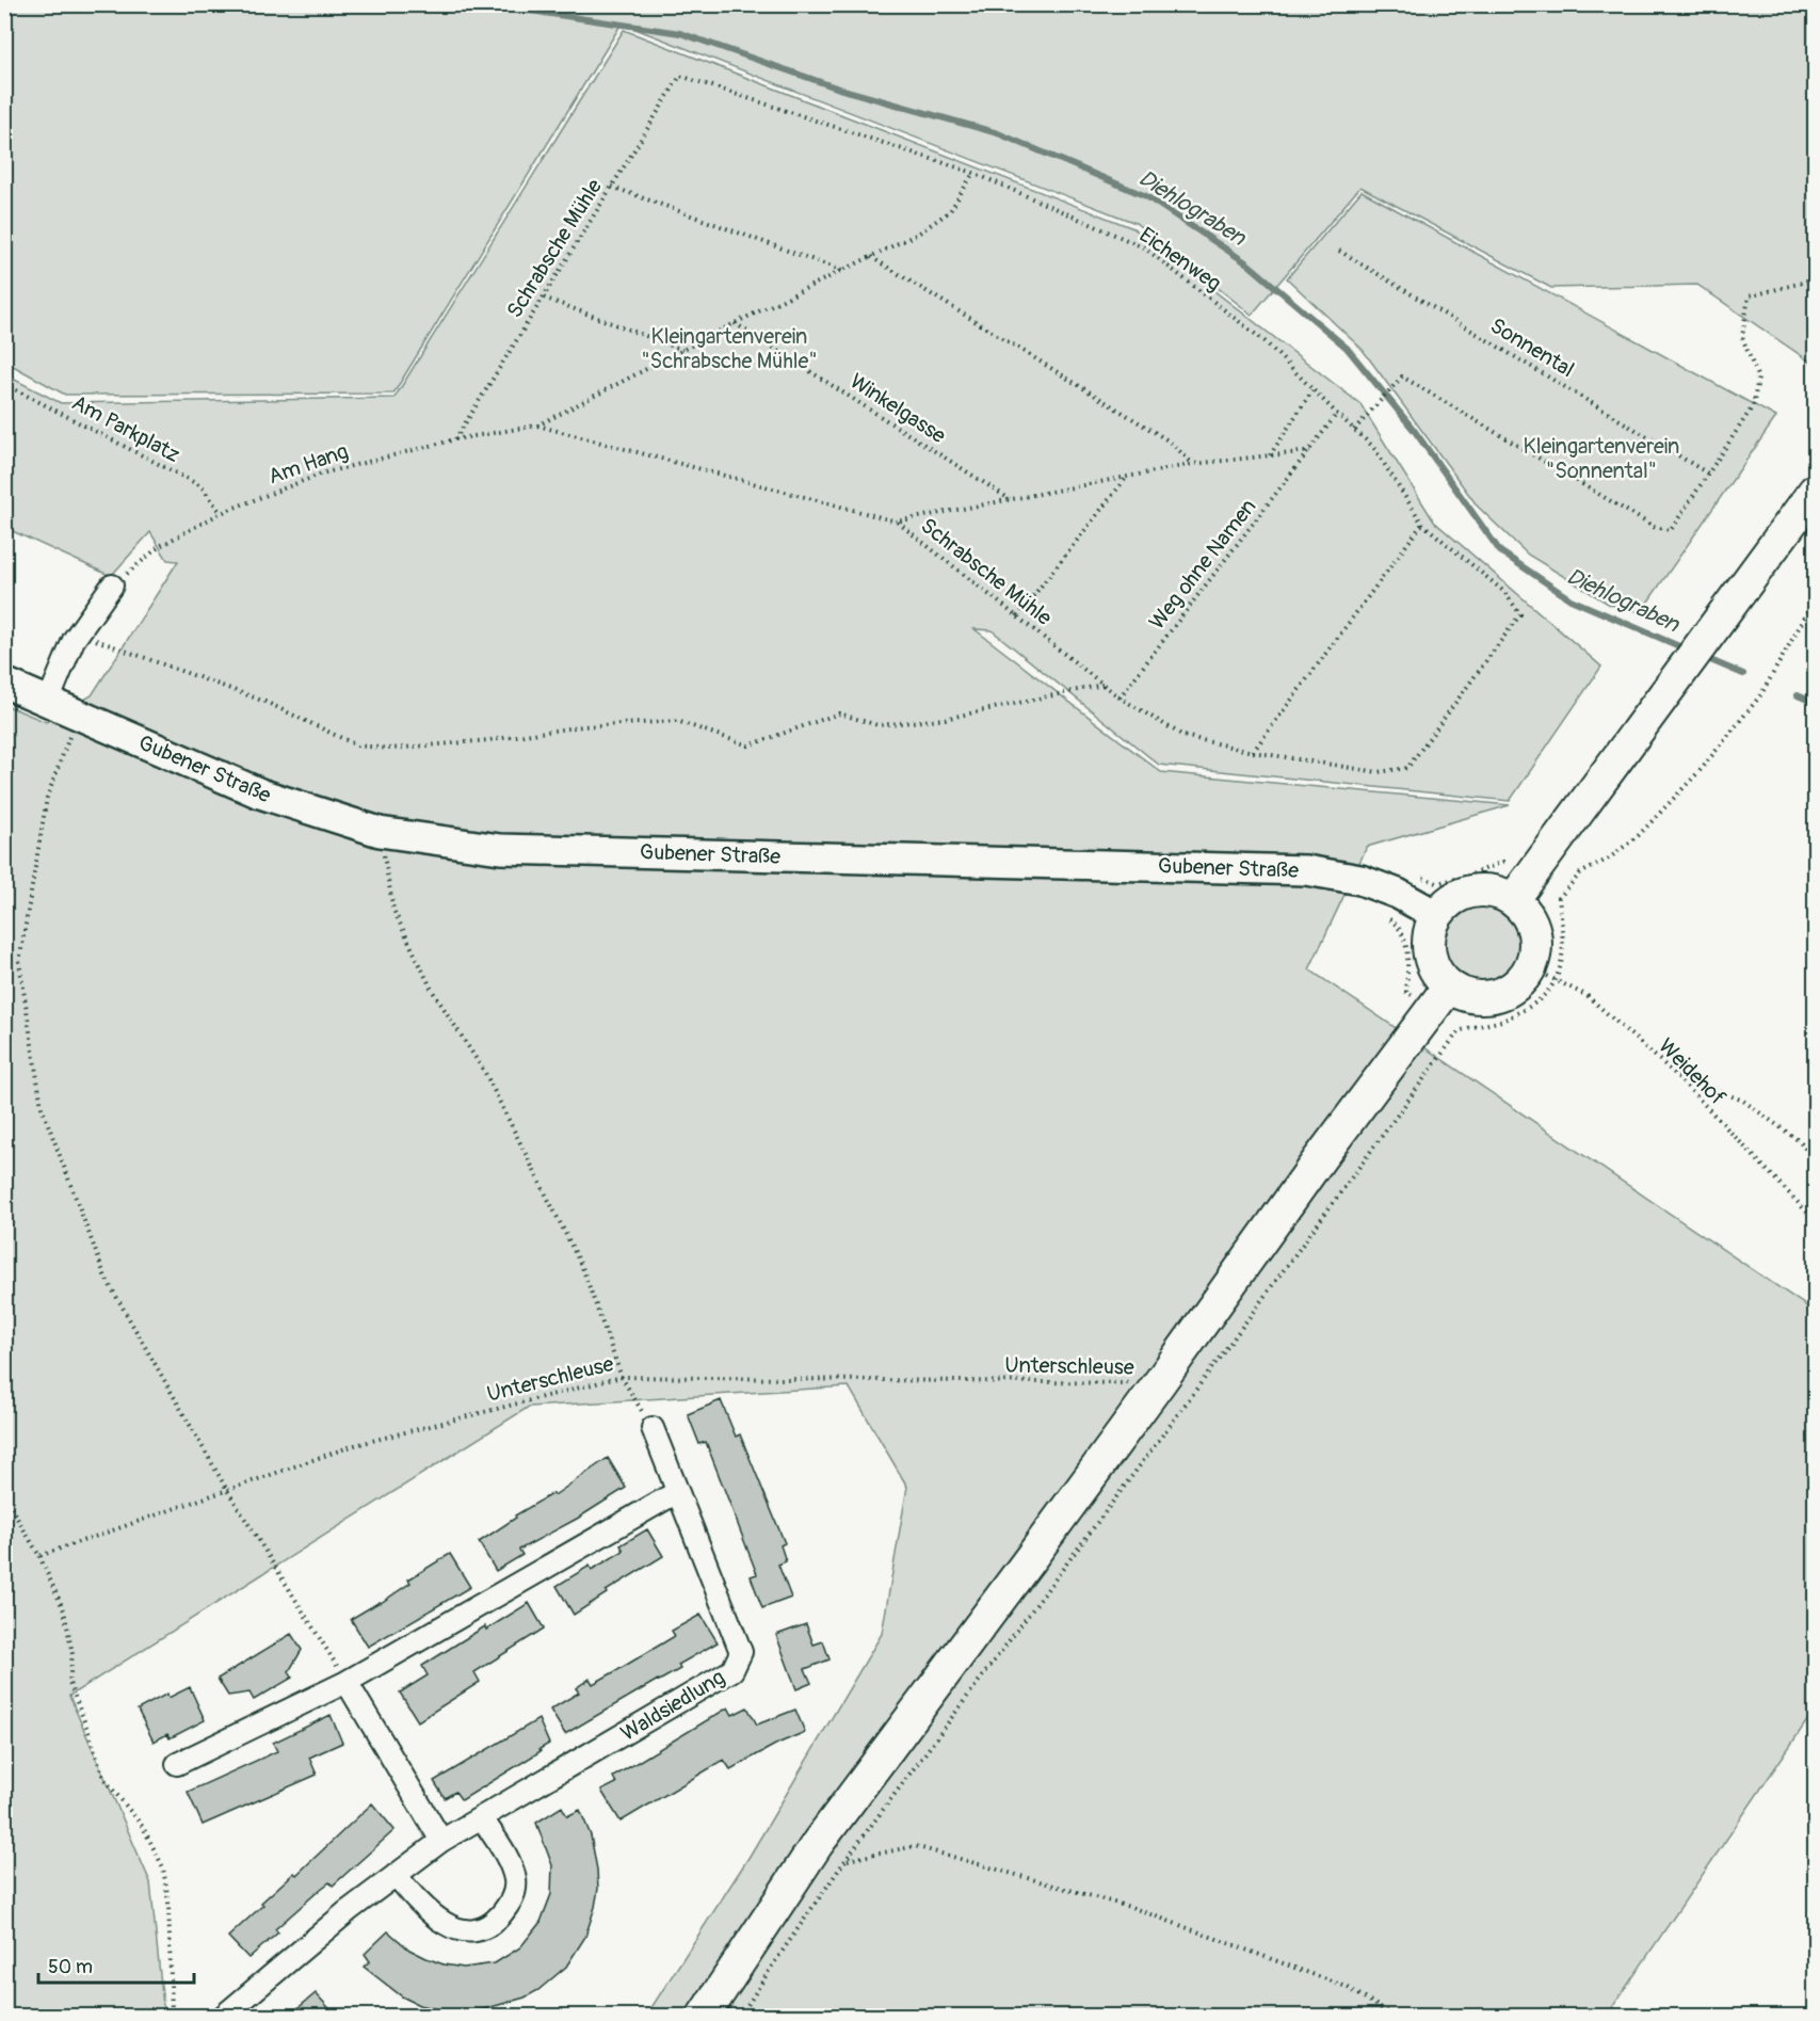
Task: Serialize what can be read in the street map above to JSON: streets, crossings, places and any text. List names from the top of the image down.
{
  "streets": {
    "main road": ["Gubener Straße"],
    "street": ["Waldsiedlung"],
    "path": [
      "Schrabsche Mühle",
      "Eichenweg",
      "Sonnental",
      "Winkelgasse",
      "Am Parkplatz",
      "Am Hang",
      "Weg ohne Namen",
      "Weidehof",
      "Unterschleuse"
    ]
  },
  "crossings": [
    ["Schrabsche Mühle", "Eichenweg"],
    ["Schrabsche Mühle", "Winkelgasse"],
    ["Schrabsche Mühle", "Am Hang"],
    ["Schrabsche Mühle", "Weg ohne Namen"],
    ["Eichenweg", "Weg ohne Namen"],
    ["Am Parkplatz", "Am Hang"],
    ["Gubener Straße", "Weidehof"]
  ],
  "water": ["Diehlograben"],
  "parks": ["Kleingartenverein \"Schrabsche Mühle\"", "Kleingartenverein \"Sonnental\""],
  "scale_bar": "50 m"
}
